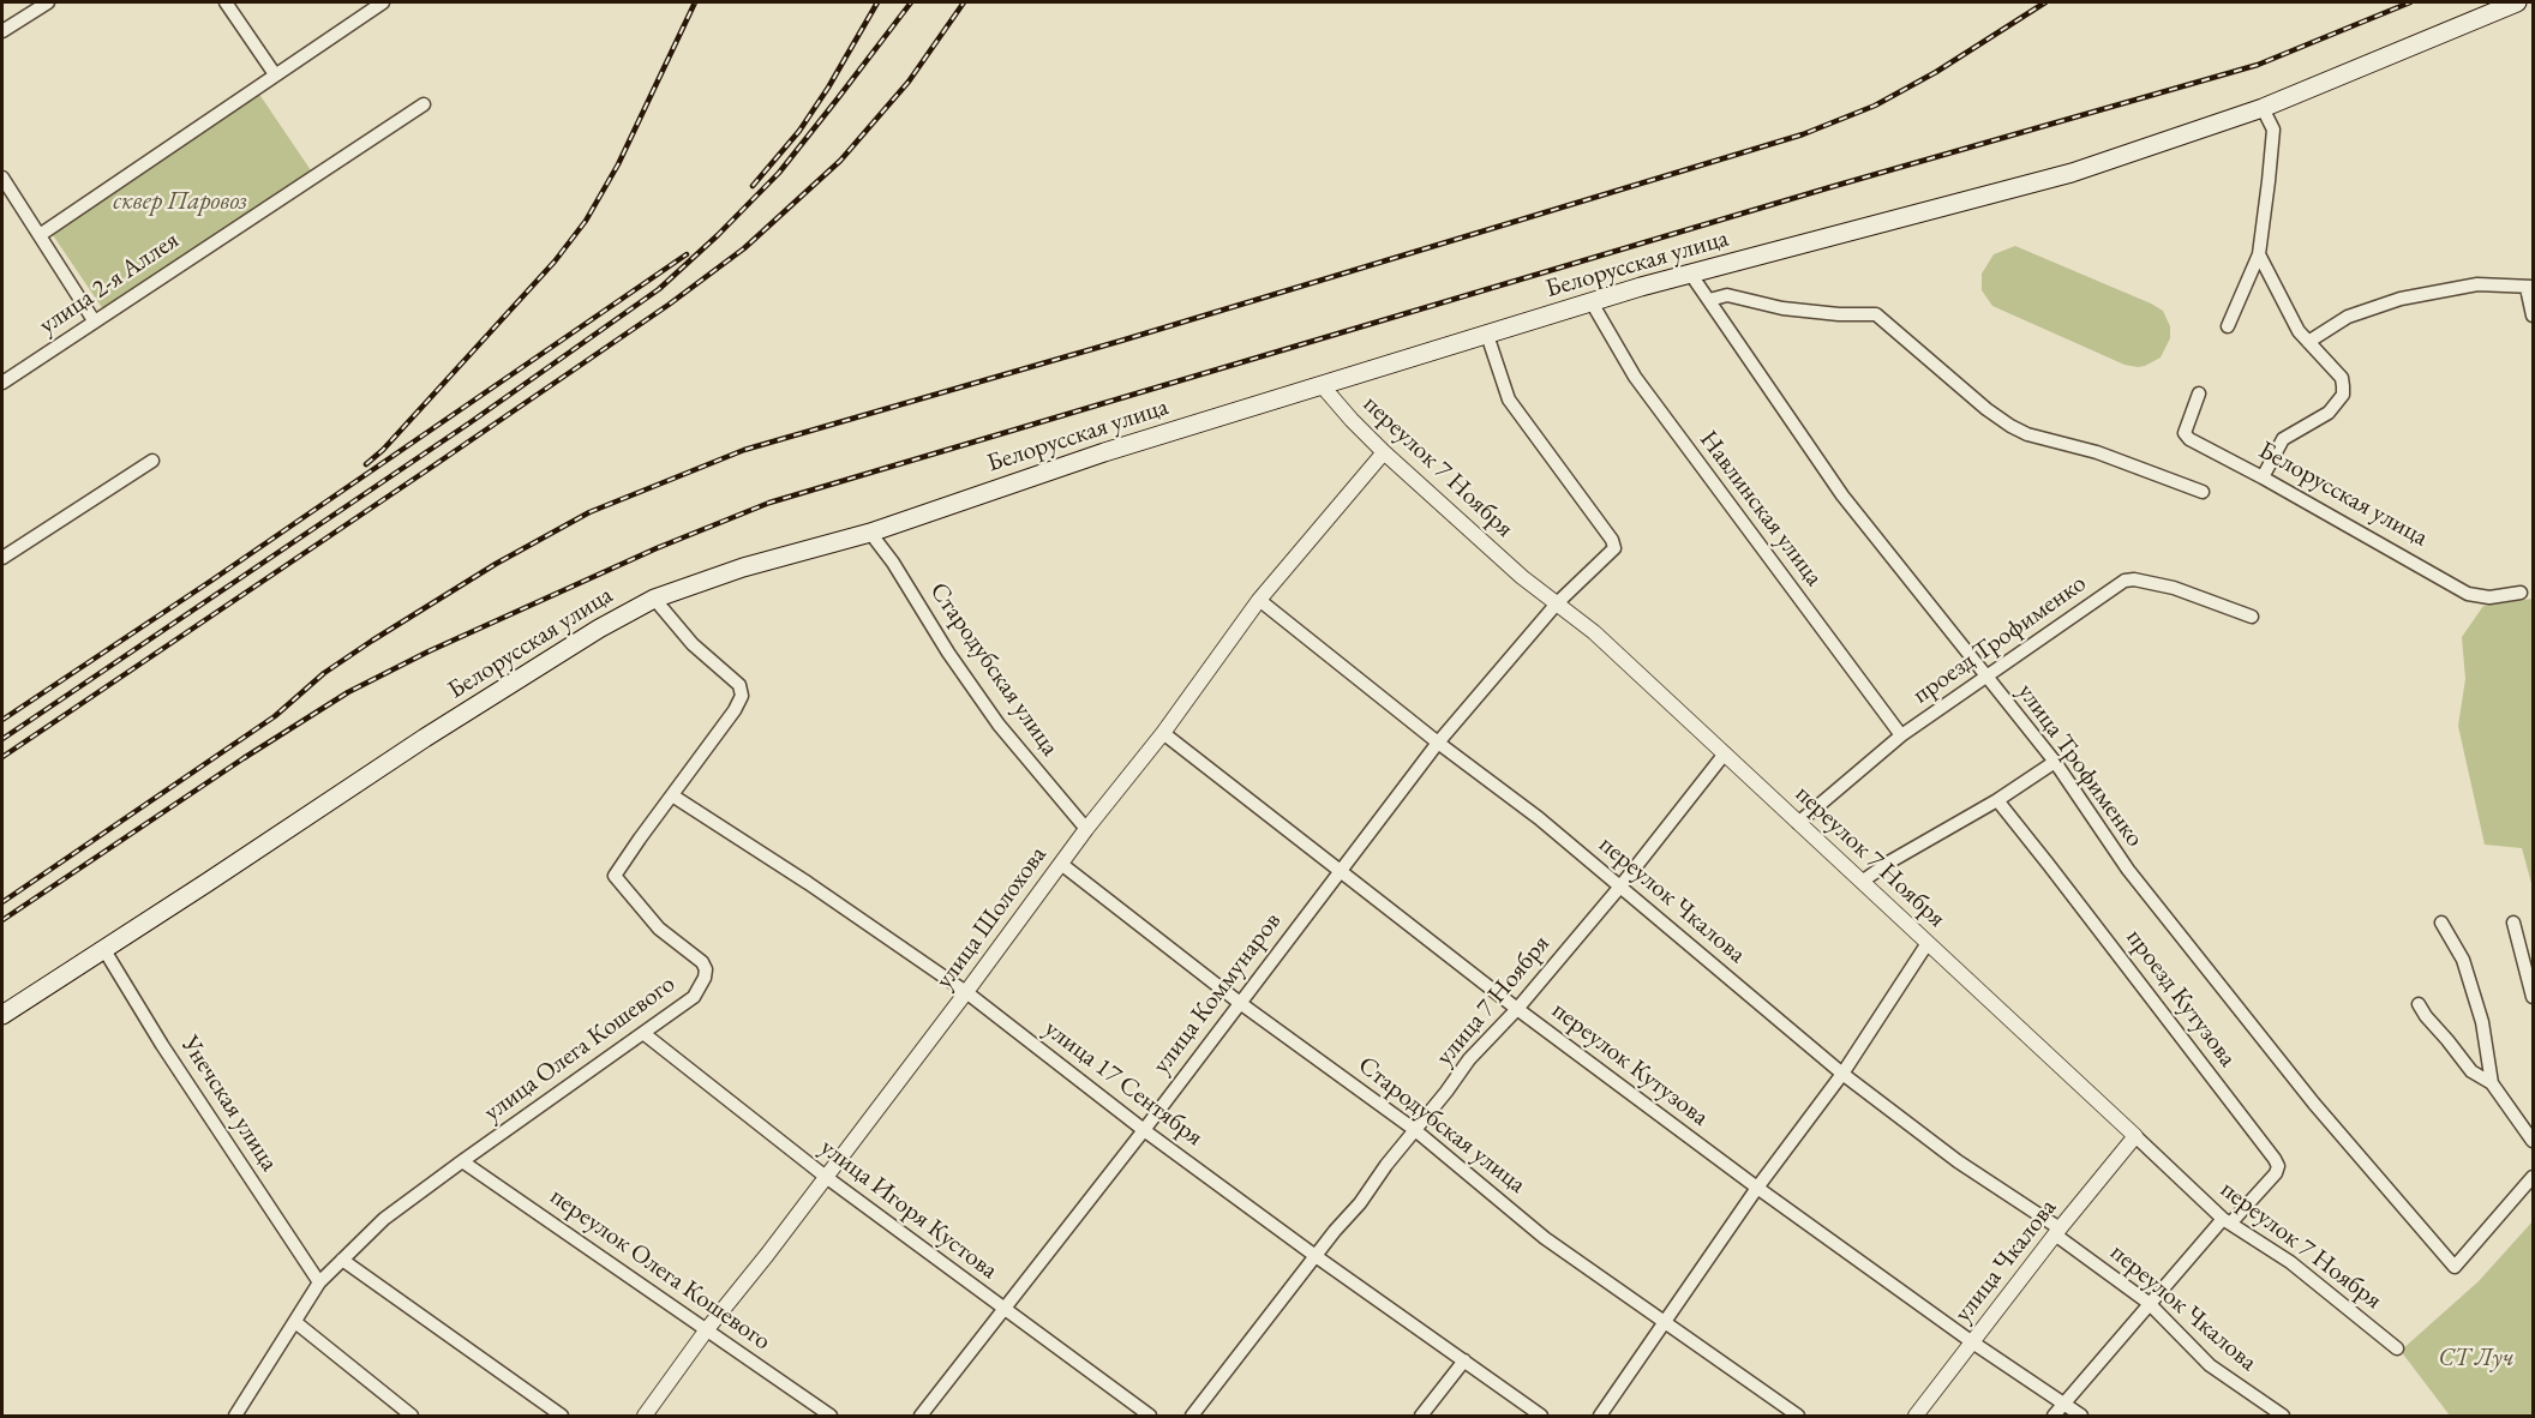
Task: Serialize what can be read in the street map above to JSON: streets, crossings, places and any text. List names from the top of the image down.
{
  "streets": {
    "main road": ["Белорусская улица"],
    "street": [
      "улица 2-я Аллея",
      "переулок 7 Ноября",
      "Навлинская улица",
      "проезд Трофименко",
      "Стародубская улица",
      "улица Трофименко",
      "переулок Чкалова",
      "улица Шолохова",
      "улица Коммунаров",
      "проезд Кутузова",
      "улица 7 Ноября",
      "улица Олега Кошевого",
      "переулок Кутузова",
      "улица 17 Сентября",
      "Унечская улица",
      "улица Игоря Кустова",
      "улица Чкалова",
      "переулок Олега Кошевого"
    ]
  },
  "crossings": [
    ["Белорусская улица", "переулок 7 Ноября"],
    ["Белорусская улица", "Навлинская улица"],
    ["Белорусская улица", "Стародубская улица"],
    ["Белорусская улица", "улица Трофименко"],
    ["Белорусская улица", "улица Коммунаров"],
    ["Белорусская улица", "улица Олега Кошевого"],
    ["Белорусская улица", "Унечская улица"],
    ["переулок 7 Ноября", "проезд Трофименко"],
    ["переулок 7 Ноября", "улица Шолохова"],
    ["переулок 7 Ноября", "улица Коммунаров"],
    ["переулок 7 Ноября", "проезд Кутузова"],
    ["переулок 7 Ноября", "улица 7 Ноября"],
    ["переулок 7 Ноября", "улица Чкалова"],
    ["Навлинская улица", "проезд Трофименко"],
    ["проезд Трофименко", "улица Трофименко"],
    ["Стародубская улица", "улица Шолохова"],
    ["Стародубская улица", "улица Коммунаров"],
    ["Стародубская улица", "улица 7 Ноября"],
    ["переулок Чкалова", "улица Шолохова"],
    ["переулок Чкалова", "улица Коммунаров"],
    ["переулок Чкалова", "проезд Кутузова"],
    ["переулок Чкалова", "улица 7 Ноября"],
    ["переулок Чкалова", "улица Чкалова"],
    ["улица Шолохова", "переулок Кутузова"],
    ["улица Шолохова", "улица 17 Сентября"],
    ["улица Шолохова", "улица Игоря Кустова"],
    ["улица Шолохова", "переулок Олега Кошевого"],
    ["улица Коммунаров", "переулок Кутузова"],
    ["улица Коммунаров", "улица 17 Сентября"],
    ["улица Коммунаров", "улица Игоря Кустова"],
    ["проезд Кутузова", "переулок Кутузова"],
    ["улица 7 Ноября", "переулок Кутузова"],
    ["улица 7 Ноября", "улица 17 Сентября"],
    ["улица Олега Кошевого", "улица 17 Сентября"],
    ["улица Олега Кошевого", "Унечская улица"],
    ["улица Олега Кошевого", "улица Игоря Кустова"],
    ["улица Олега Кошевого", "переулок Олега Кошевого"],
    ["переулок Кутузова", "улица Чкалова"]
  ],
  "parks": ["сквер Паровоз", "СТ Луч"]
}
